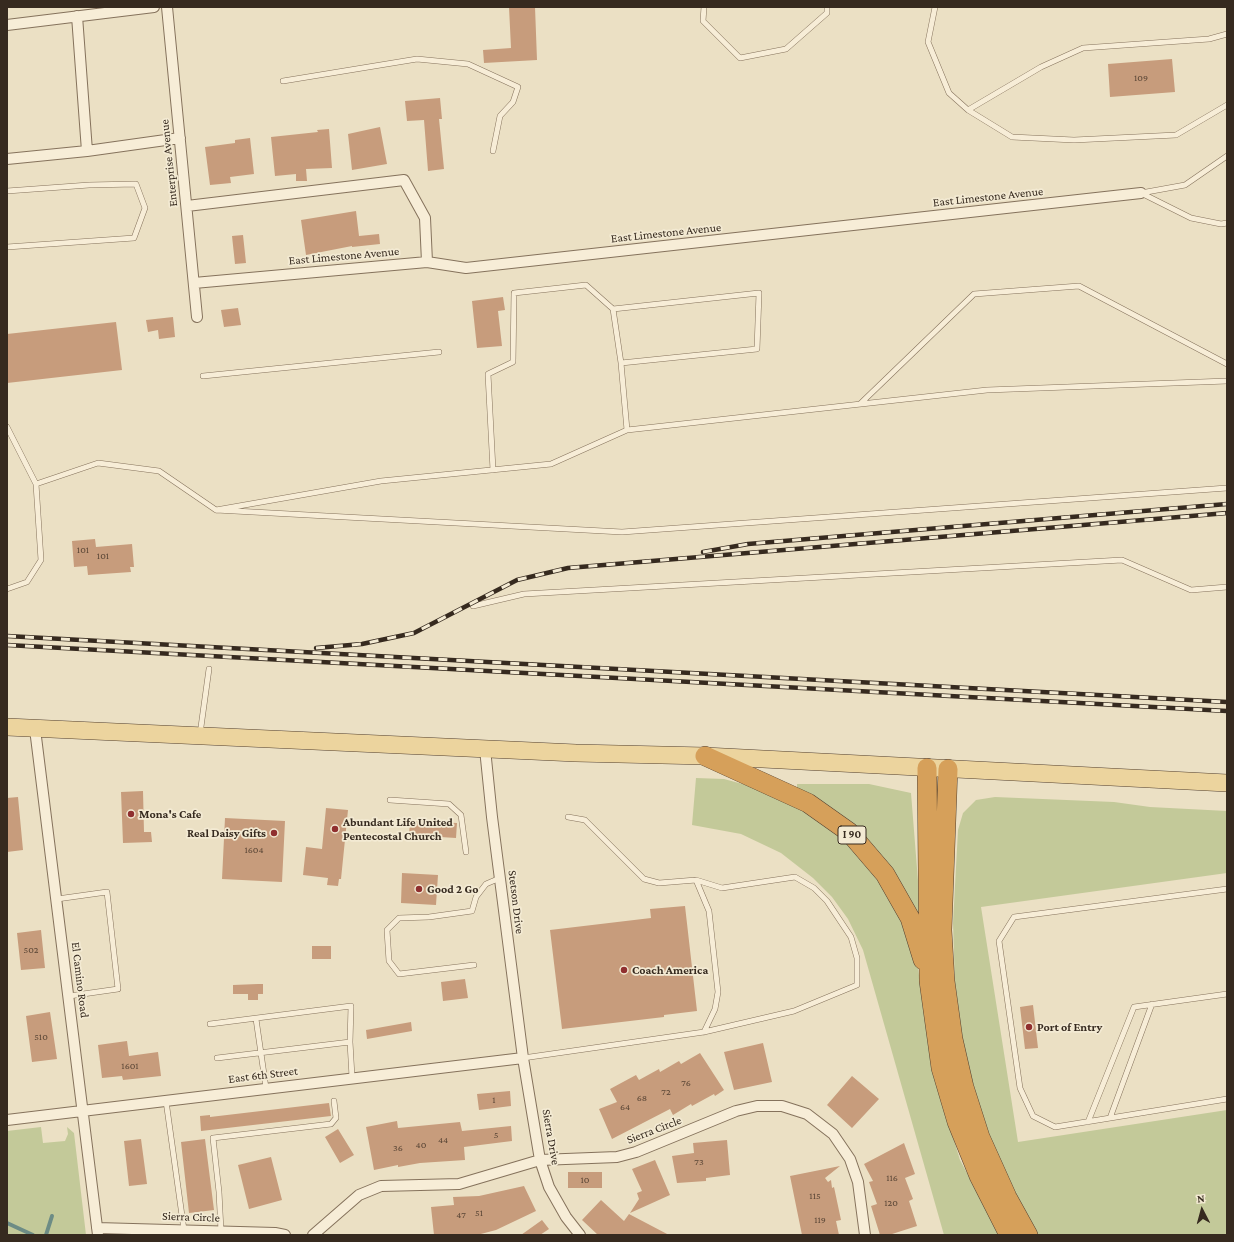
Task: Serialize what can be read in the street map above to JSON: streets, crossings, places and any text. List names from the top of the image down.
{
  "streets": {
    "highway": ["I 90"],
    "street": [
      "Enterprise Avenue",
      "East Limestone Avenue",
      "Stetson Drive",
      "El Camino Road",
      "East 6th Street",
      "Sierra Circle",
      "Sierra Drive"
    ]
  },
  "crossings": [
    ["Enterprise Avenue", "East Limestone Avenue"],
    ["Stetson Drive", "East 6th Street"],
    ["Stetson Drive", "Sierra Drive"],
    ["El Camino Road", "East 6th Street"],
    ["El Camino Road", "Sierra Circle"],
    ["East 6th Street", "Sierra Drive"],
    ["Sierra Circle", "Sierra Drive"]
  ],
  "places": [
    "Mona's Cafe",
    "Abundant Life United Pentecostal Church",
    "Real Daisy Gifts",
    "Good 2 Go",
    "Coach America",
    "Port of Entry"
  ],
  "house_numbers": [
    "109",
    "101",
    "101",
    "1604",
    "502",
    "510",
    "1601",
    "76",
    "72",
    "68",
    "1",
    "64",
    "5",
    "44",
    "40",
    "36",
    "73",
    "116",
    "10",
    "115",
    "120",
    "51",
    "47",
    "119"
  ],
  "north": "top"
}
